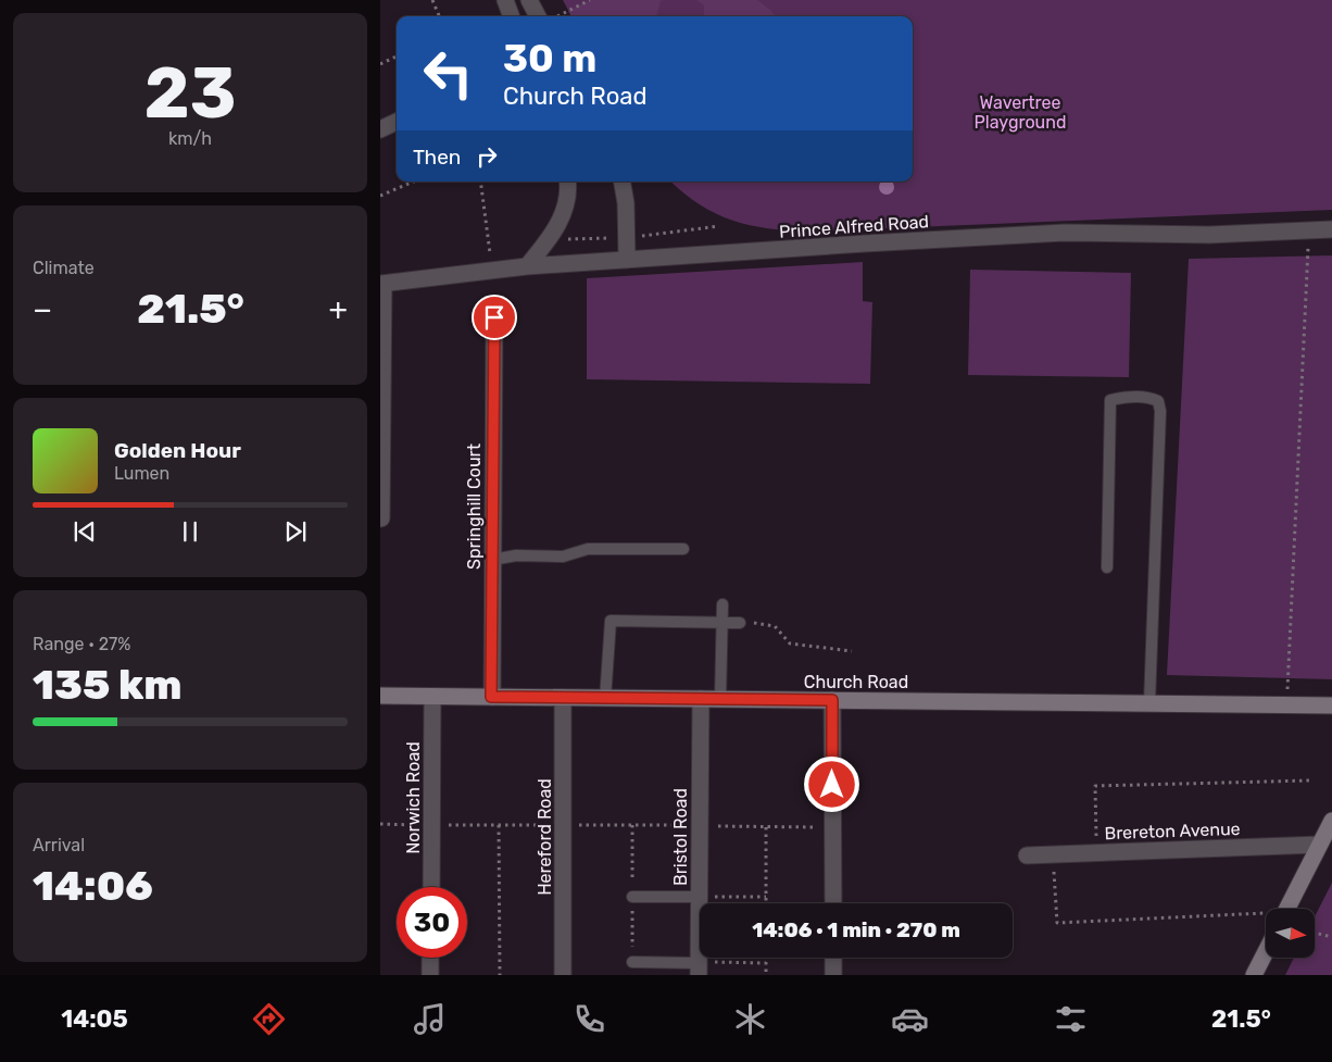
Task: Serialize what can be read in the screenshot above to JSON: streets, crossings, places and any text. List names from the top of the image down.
{
  "streets": {
    "street": [
      "Prince Alfred Road",
      "Springhill Court",
      "Church Road",
      "Norwich Road",
      "Brereton Avenue",
      "Hereford Road",
      "Bristol Road"
    ]
  },
  "crossings": [
    ["Springhill Court", "Church Road"],
    ["Church Road", "Norwich Road"],
    ["Church Road", "Hereford Road"],
    ["Church Road", "Bristol Road"]
  ],
  "parks": ["Wavertree Playground"],
  "north": "right",
  "page": {
    "tile": [
      ["23", "km/h"],
      "Climate",
      ["Range · 27%", "135 km"],
      ["Arrival", "14:06"]
    ],
    "turn": ["30 m", "Church Road"],
    "then": "Then",
    "heat": ["−", "21.5°", "+"],
    "song": ["Golden Hour", "Lumen"],
    "limit": "30",
    "trip": "14:06 · 1 min · 270 m",
    "tabs": ["14:05", "21.5°"]
  }
}
